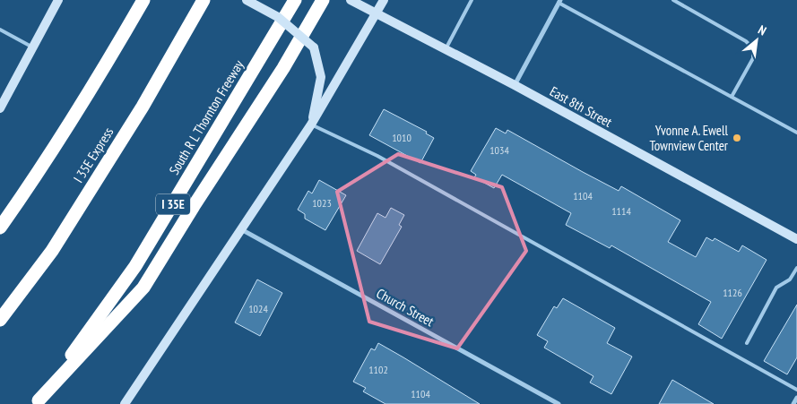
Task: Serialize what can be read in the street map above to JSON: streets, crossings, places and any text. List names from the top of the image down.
{
  "streets": {
    "highway": ["South R L Thornton Freeway", "I 35E Express", "I 35E"],
    "main road": ["East 8th Street"],
    "street": ["Church Street"]
  },
  "places": ["Yvonne A. Ewell Townview Center"],
  "house_numbers": [
    "1010",
    "1034",
    "1104",
    "1023",
    "1114",
    "1126",
    "1024",
    "1102",
    "1104"
  ],
  "north": "top right"
}
